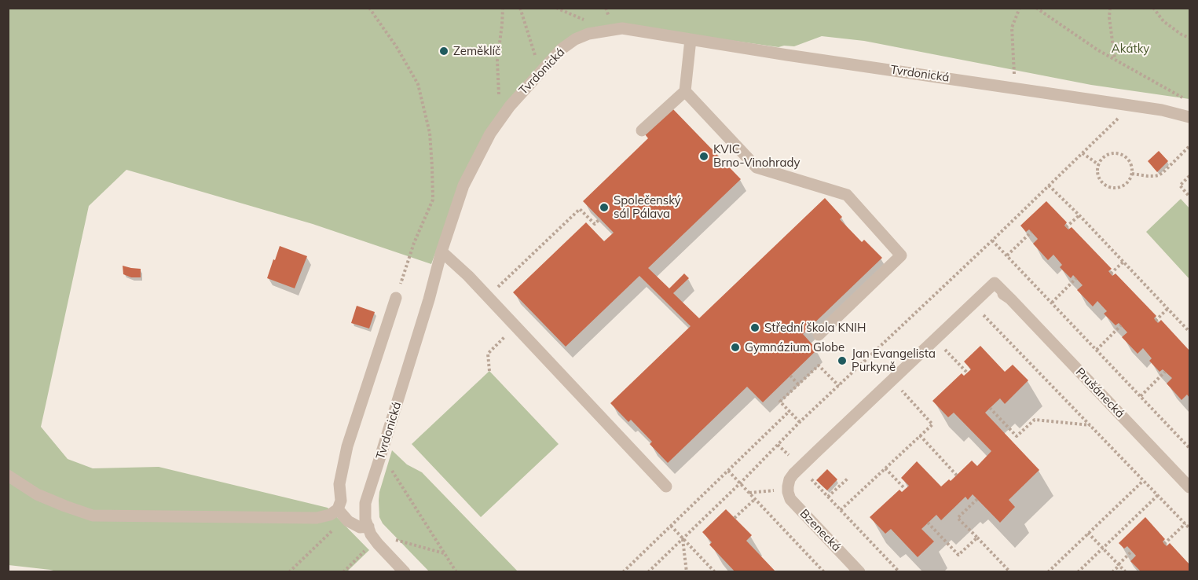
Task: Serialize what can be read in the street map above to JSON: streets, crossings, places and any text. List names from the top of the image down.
{
  "streets": {
    "street": ["Tvrdonická", "Prušánecká", "Bzenecká"]
  },
  "crossings": [
    ["Prušánecká", "Bzenecká"]
  ],
  "parks": ["Akátky"],
  "places": [
    "Zeměklíč",
    "KVIC Brno-Vinohrady",
    "Společenský sál Pálava",
    "Střední škola KNIH",
    "Gymnázium Globe",
    "Jan Evangelista Purkyně"
  ]
}
